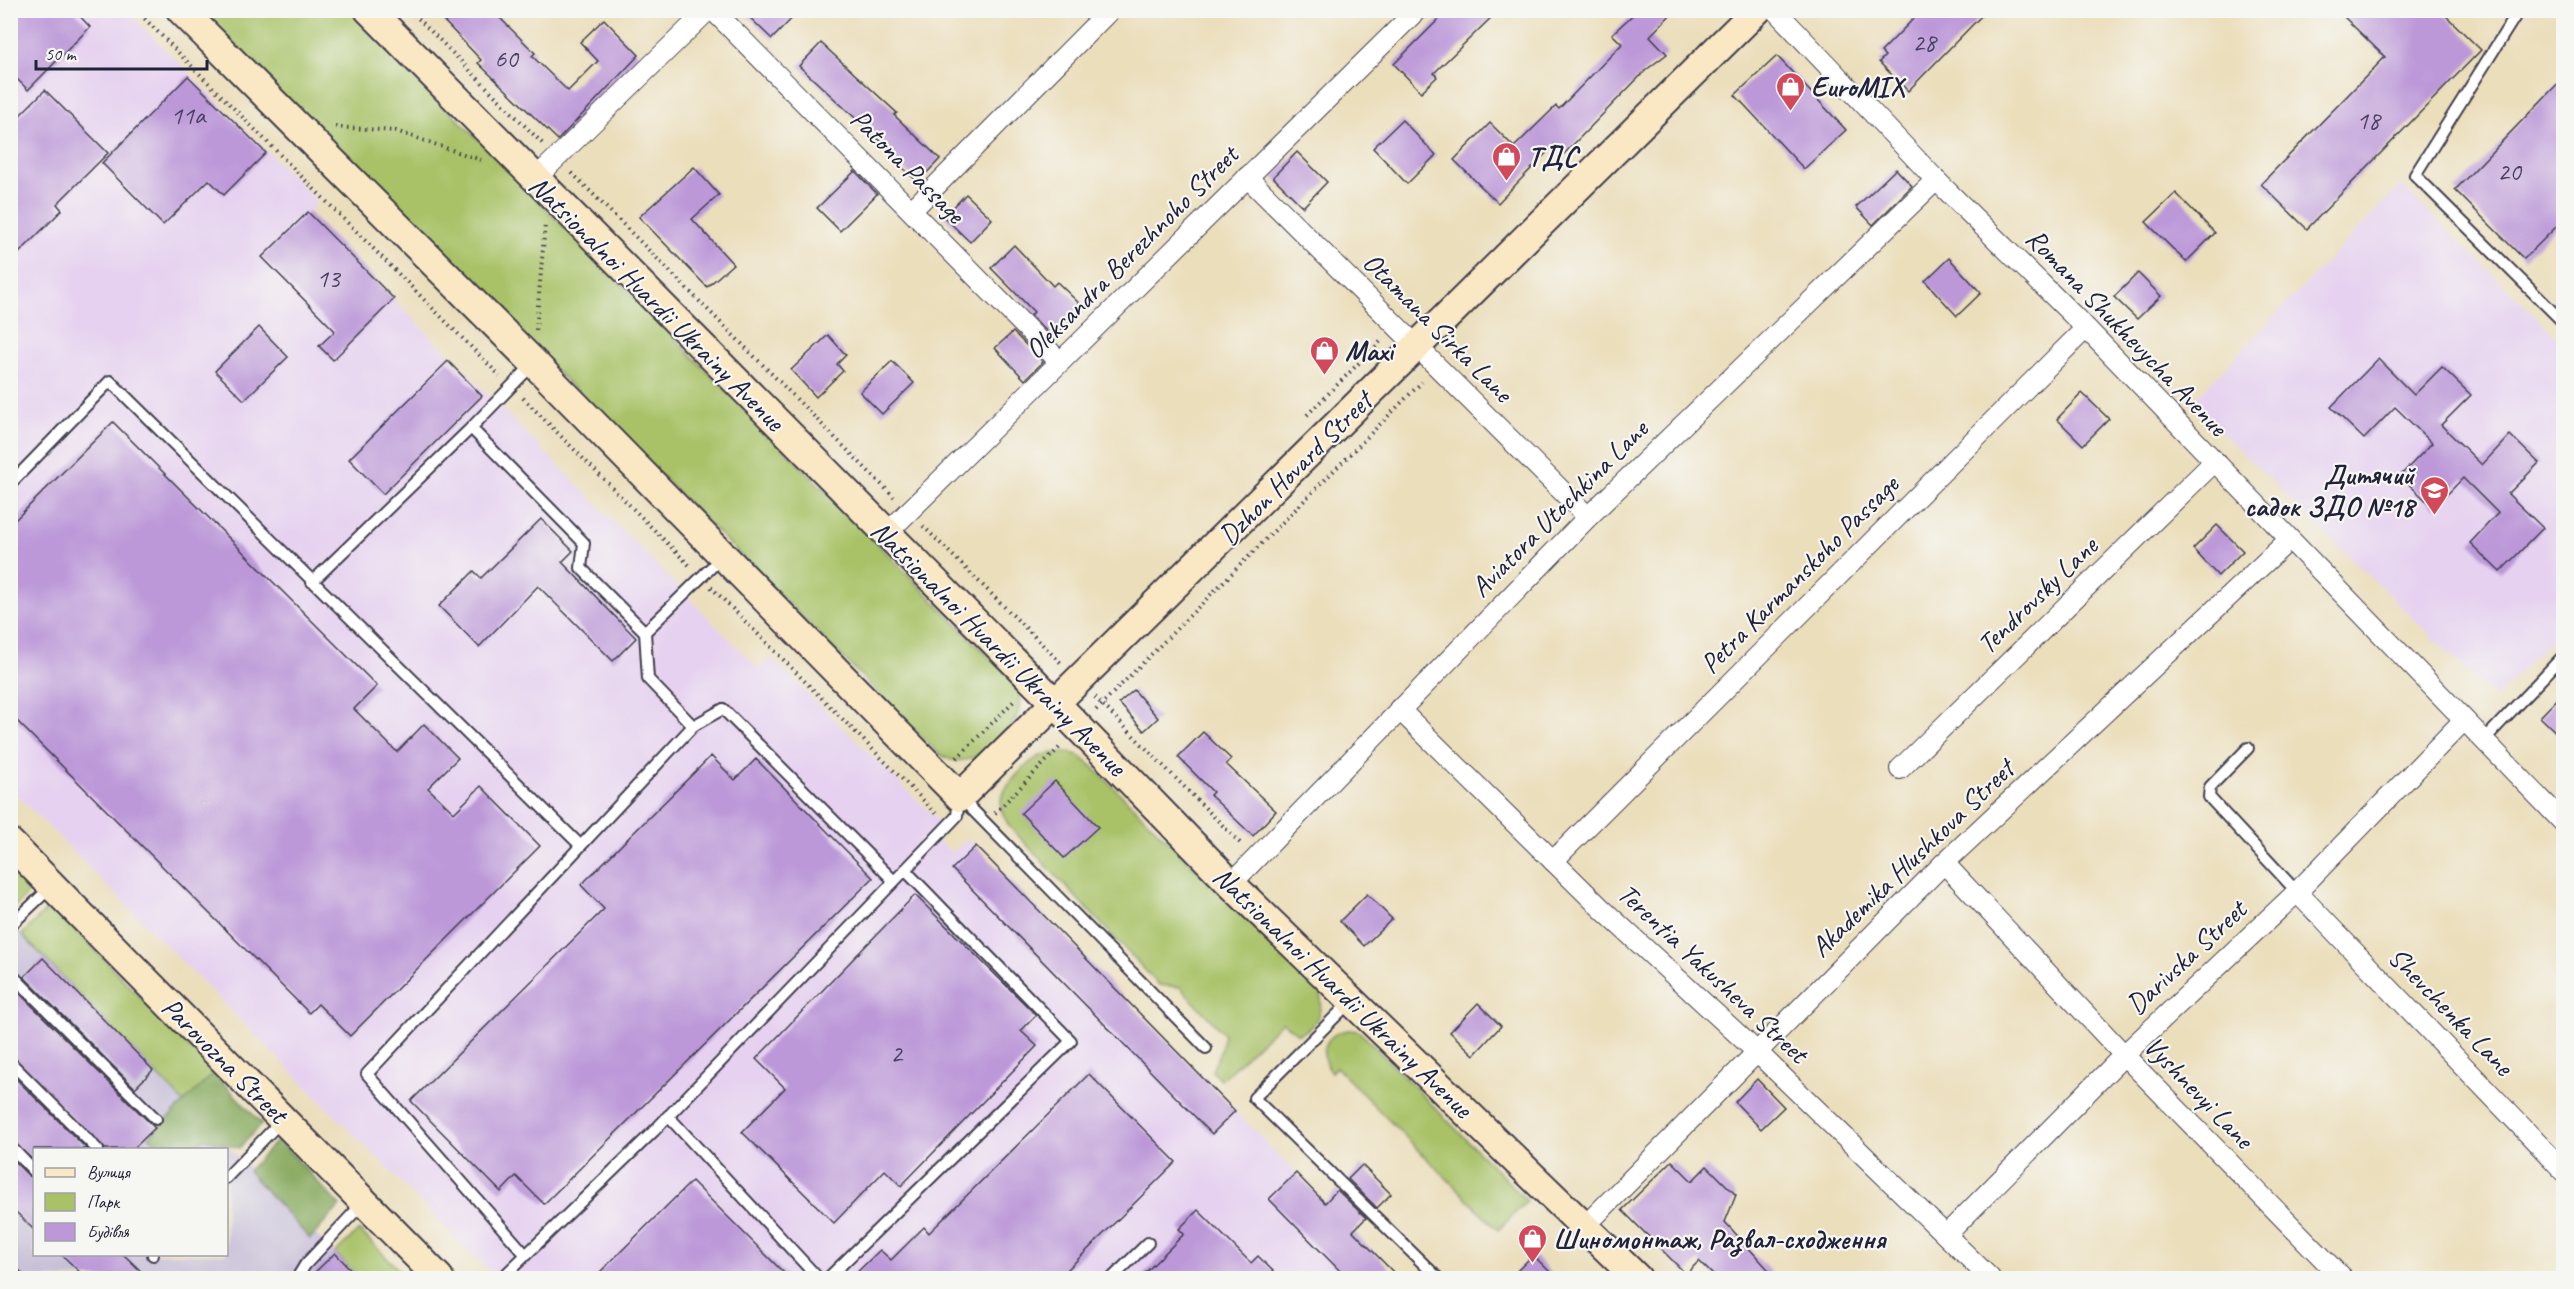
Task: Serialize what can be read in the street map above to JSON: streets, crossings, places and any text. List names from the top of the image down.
{
  "streets": {
    "street": [
      "Patona Passage",
      "Oleksandra Berezhnoho Street",
      "Natsionalnoi Hvardii Ukrainy Avenue",
      "Otamana Sirka Lane",
      "Romana Shukhevycha Avenue",
      "Dzhon Hovard Street",
      "Aviatora Utochkina Lane",
      "Petra Karmanskoho Passage",
      "Tendrovsky Lane",
      "Akademika Hlushkova Street",
      "Darivska Street",
      "Terentia Yakusheva Street",
      "Shevchenka Lane",
      "Parovozna Street",
      "Vyshnevyi Lane"
    ]
  },
  "crossings": [
    ["Patona Passage", "Oleksandra Berezhnoho Street"],
    ["Oleksandra Berezhnoho Street", "Natsionalnoi Hvardii Ukrainy Avenue"],
    ["Oleksandra Berezhnoho Street", "Otamana Sirka Lane"],
    ["Natsionalnoi Hvardii Ukrainy Avenue", "Dzhon Hovard Street"],
    ["Natsionalnoi Hvardii Ukrainy Avenue", "Aviatora Utochkina Lane"],
    ["Natsionalnoi Hvardii Ukrainy Avenue", "Akademika Hlushkova Street"],
    ["Otamana Sirka Lane", "Dzhon Hovard Street"],
    ["Otamana Sirka Lane", "Aviatora Utochkina Lane"],
    ["Romana Shukhevycha Avenue", "Aviatora Utochkina Lane"],
    ["Romana Shukhevycha Avenue", "Petra Karmanskoho Passage"],
    ["Romana Shukhevycha Avenue", "Tendrovsky Lane"],
    ["Romana Shukhevycha Avenue", "Akademika Hlushkova Street"],
    ["Romana Shukhevycha Avenue", "Darivska Street"],
    ["Aviatora Utochkina Lane", "Terentia Yakusheva Street"],
    ["Petra Karmanskoho Passage", "Terentia Yakusheva Street"],
    ["Akademika Hlushkova Street", "Terentia Yakusheva Street"],
    ["Akademika Hlushkova Street", "Vyshnevyi Lane"],
    ["Darivska Street", "Terentia Yakusheva Street"],
    ["Darivska Street", "Shevchenka Lane"],
    ["Darivska Street", "Vyshnevyi Lane"]
  ],
  "places": {
    "shop": [
      "EuroMIX",
      "ТДС",
      "Maxi",
      "Шиномонтаж, Развал-сходження"
    ],
    "school or university": ["Дитячий садок ЗДО №18"]
  },
  "house_numbers": [
    "28",
    "60",
    "11а",
    "18",
    "20",
    "13",
    "2"
  ],
  "legend": ["Вулиця", "Парк", "Будівля"],
  "scale_bar": "50 m"
}
